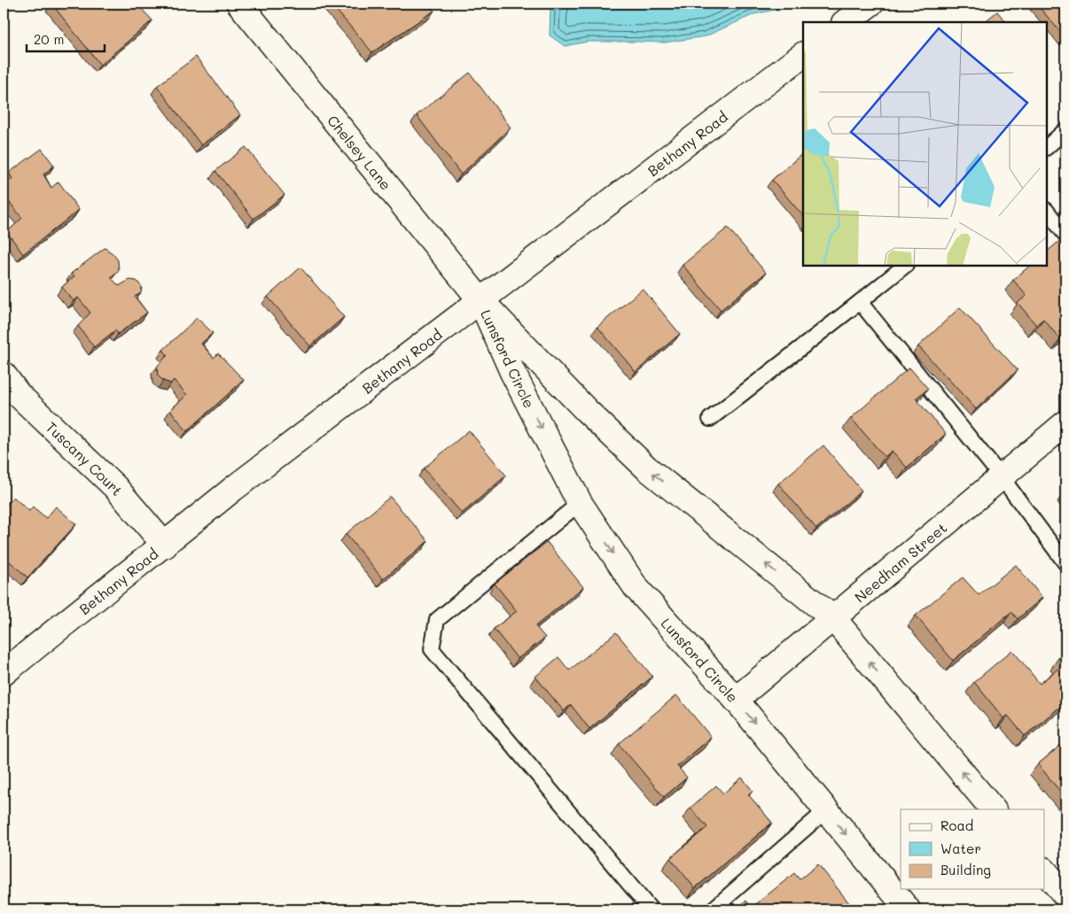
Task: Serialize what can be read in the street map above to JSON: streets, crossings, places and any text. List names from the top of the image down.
{
  "streets": {
    "street": [
      "Bethany Road",
      "Chelsey Lane",
      "Lunsford Circle",
      "Tuscany Court",
      "Needham Street"
    ]
  },
  "crossings": [
    ["Bethany Road", "Chelsey Lane"],
    ["Bethany Road", "Lunsford Circle"],
    ["Bethany Road", "Tuscany Court"],
    ["Chelsey Lane", "Lunsford Circle"],
    ["Lunsford Circle", "Needham Street"]
  ],
  "legend": ["Road", "Water", "Building"],
  "scale_bar": "20 m"
}
